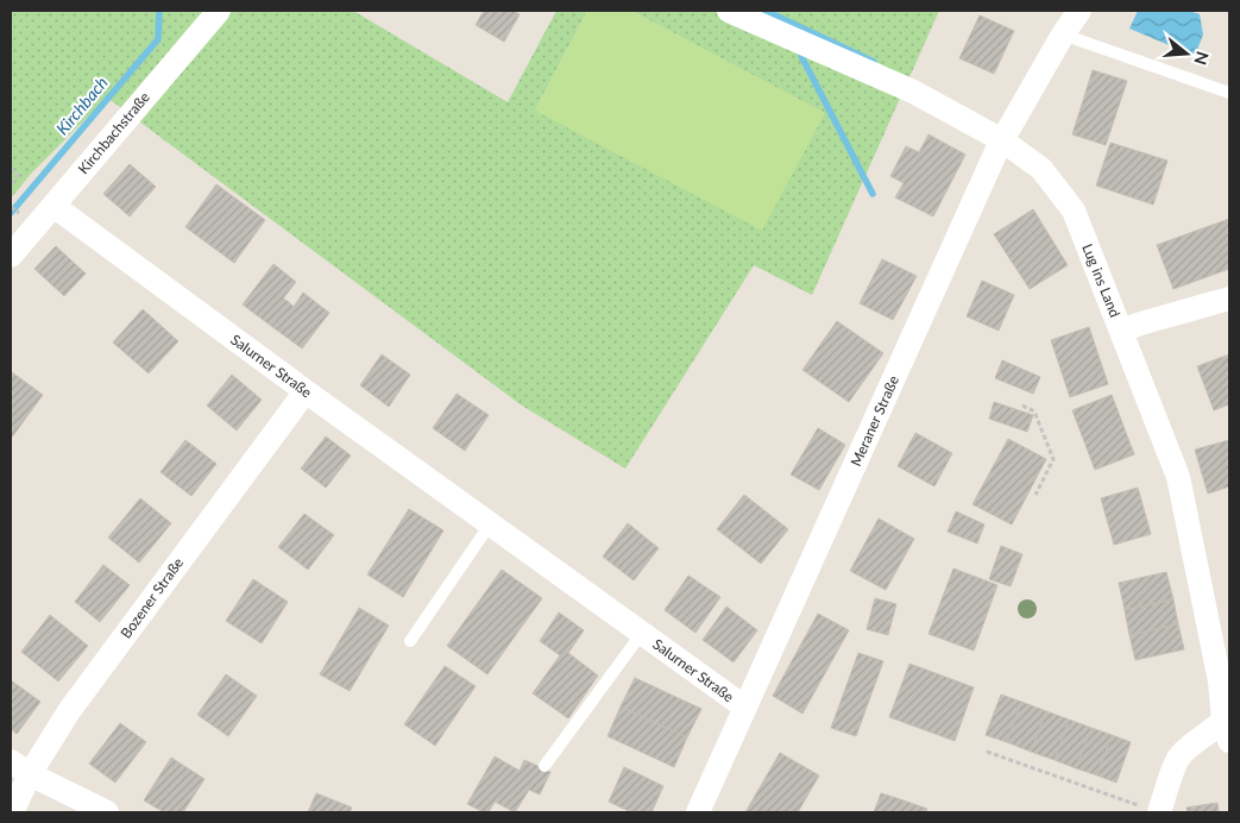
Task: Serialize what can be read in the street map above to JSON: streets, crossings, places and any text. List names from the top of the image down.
{
  "streets": {
    "street": [
      "Kirchbachstraße",
      "Lug ins Land",
      "Salurner Straße",
      "Meraner Straße",
      "Bozener Straße"
    ]
  },
  "crossings": [
    ["Kirchbachstraße", "Salurner Straße"],
    ["Lug ins Land", "Meraner Straße"],
    ["Salurner Straße", "Meraner Straße"],
    ["Salurner Straße", "Bozener Straße"]
  ],
  "water": ["Kirchbach"],
  "north": "right"
}
